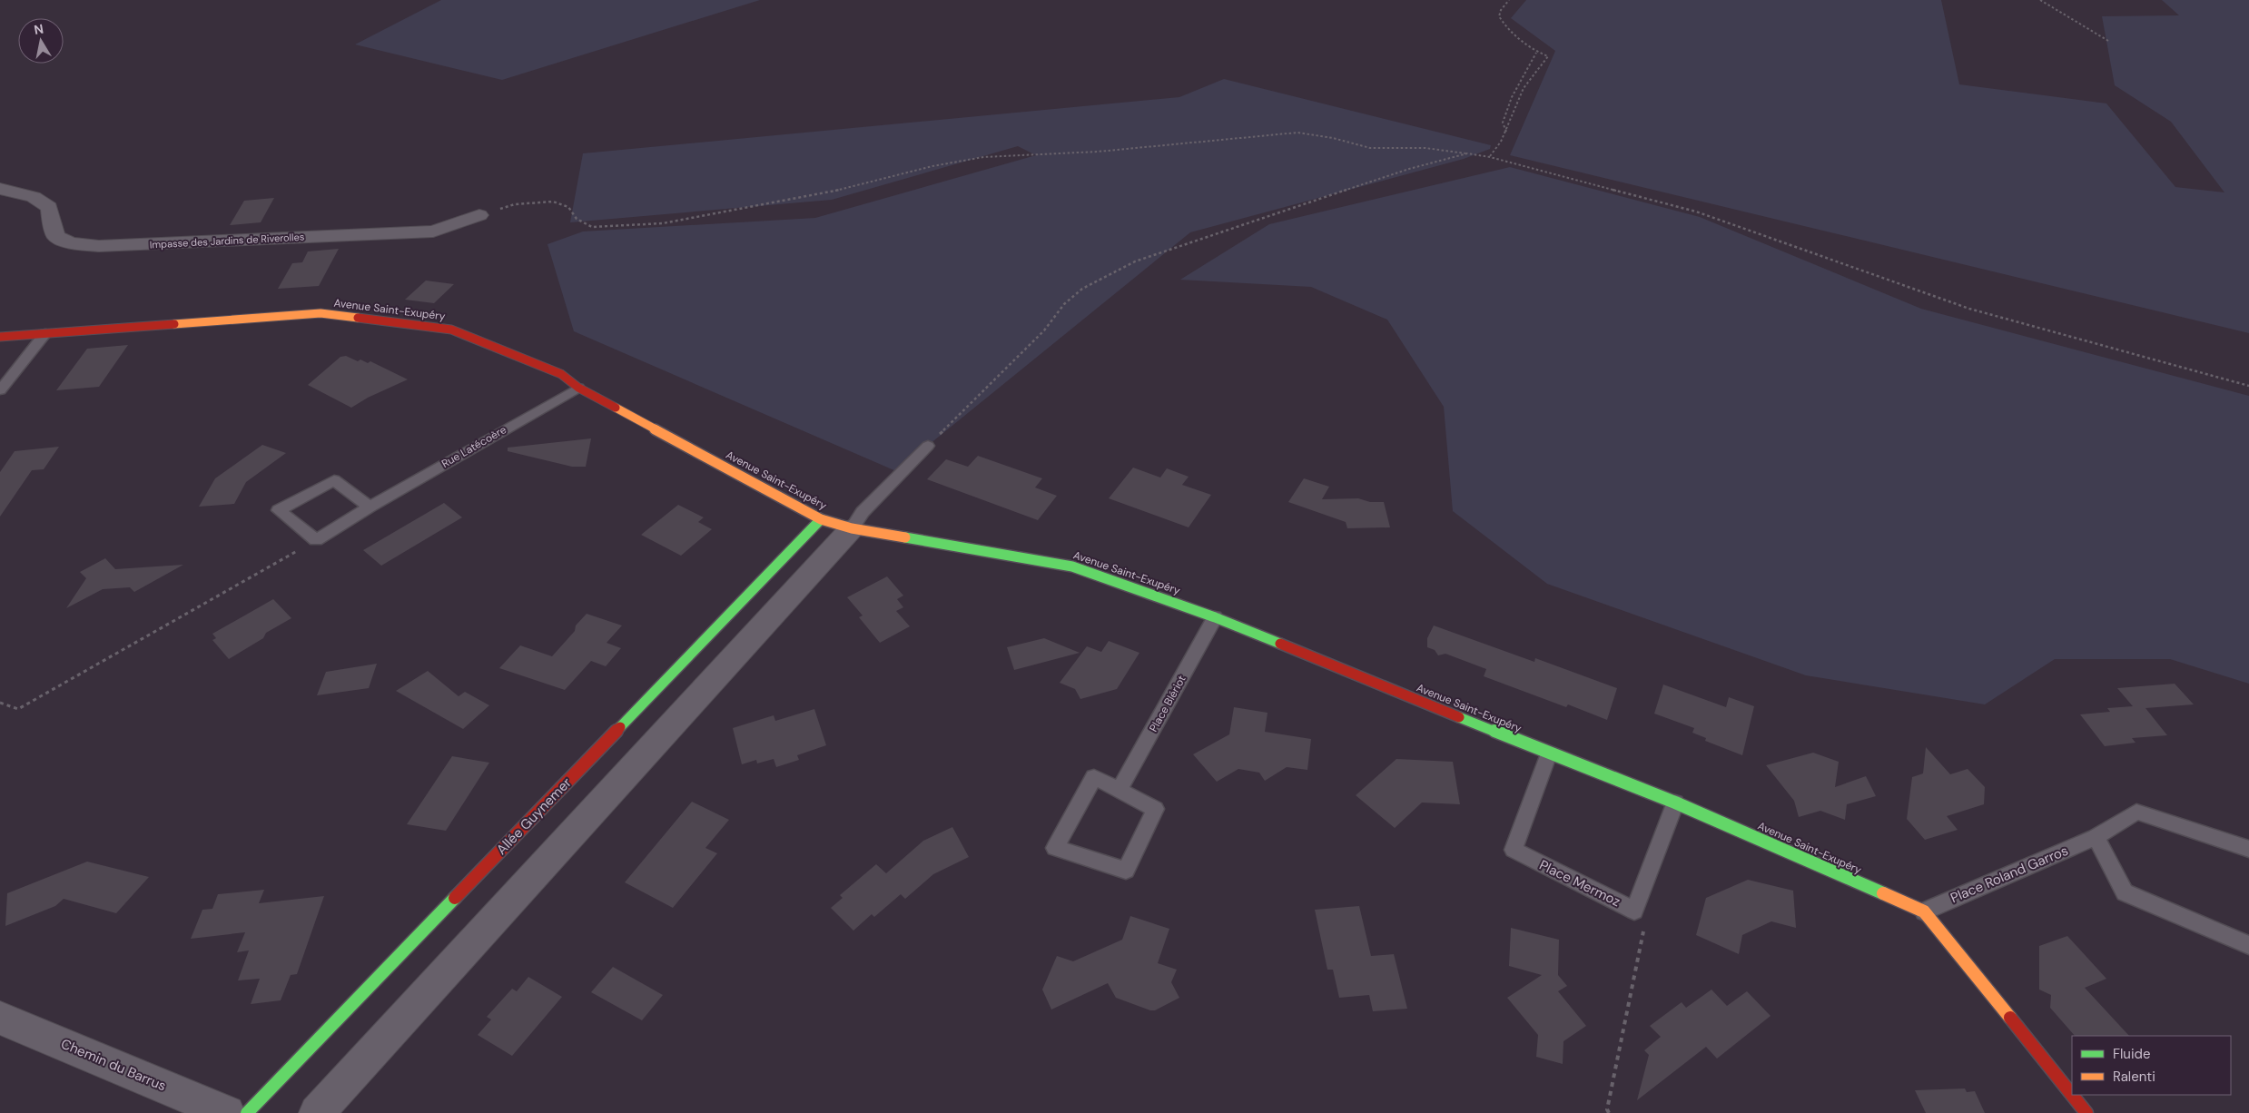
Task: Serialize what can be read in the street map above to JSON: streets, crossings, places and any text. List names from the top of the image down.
{
  "streets": {
    "street": [
      "Impasse des Jardins de Riverolles",
      "Avenue Saint-Exupéry",
      "Allée Guynemer",
      "Chemin du Barrus"
    ],
    "lane": [
      "Rue Latécoère",
      "Place Blériot",
      "Place Roland Garros",
      "Place Mermoz"
    ]
  },
  "crossings": [
    ["Avenue Saint-Exupéry", "Rue Latécoère"],
    ["Avenue Saint-Exupéry", "Place Blériot"],
    ["Avenue Saint-Exupéry", "Allée Guynemer"],
    ["Avenue Saint-Exupéry", "Place Roland Garros"],
    ["Avenue Saint-Exupéry", "Place Mermoz"]
  ],
  "legend": ["Fluide", "Ralenti"],
  "north": "top"
}
